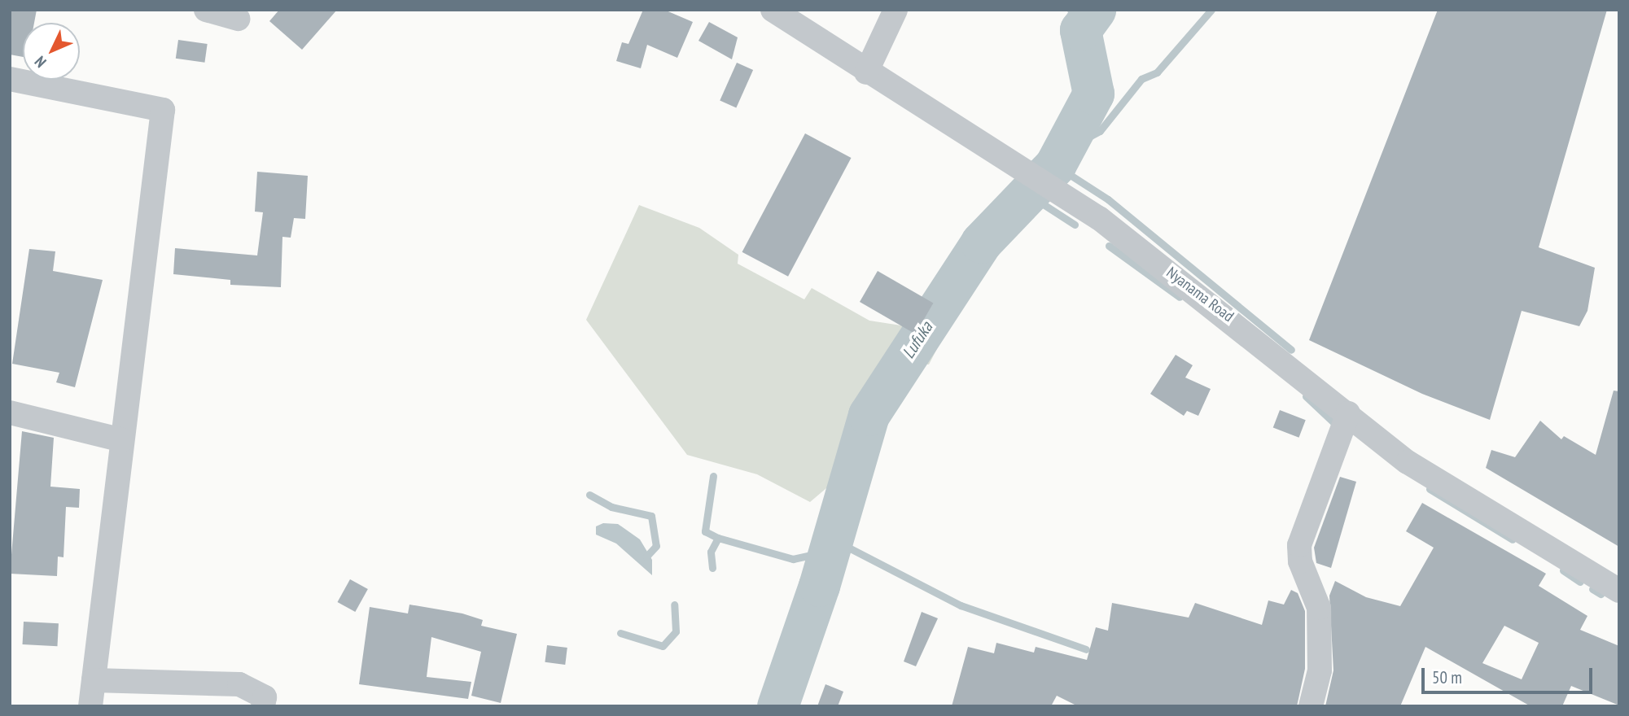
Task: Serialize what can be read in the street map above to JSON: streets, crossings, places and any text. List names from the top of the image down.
{
  "streets": {
    "street": ["Nyanama Road"]
  },
  "water": ["Lufuka"],
  "scale_bar": "50 m",
  "north": "bottom left"
}
